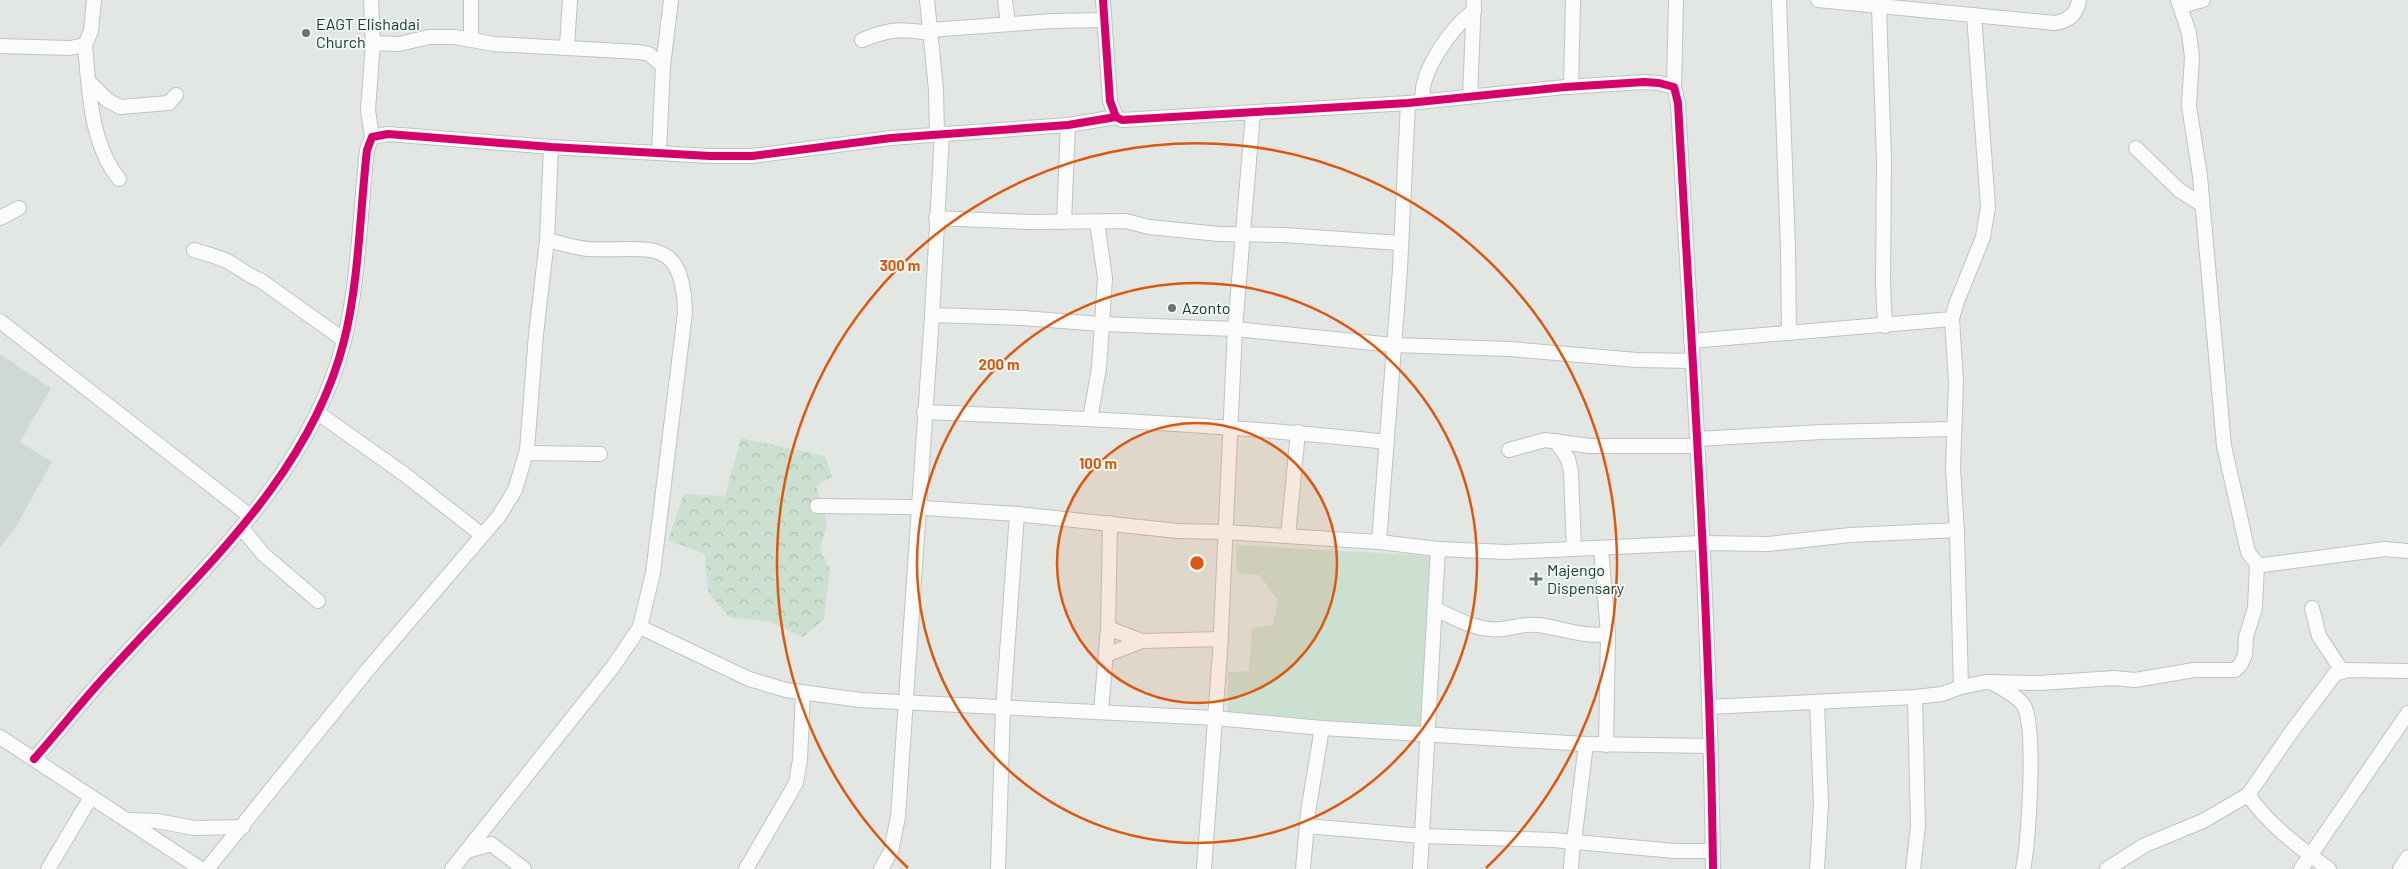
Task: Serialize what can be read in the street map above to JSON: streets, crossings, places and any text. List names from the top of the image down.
{
  "places": {
    "other": ["EAGT Elishadai Church", "Azonto"],
    "health": ["Majengo Dispensary"]
  },
  "rings": ["300 m", "200 m", "100 m"]
}
